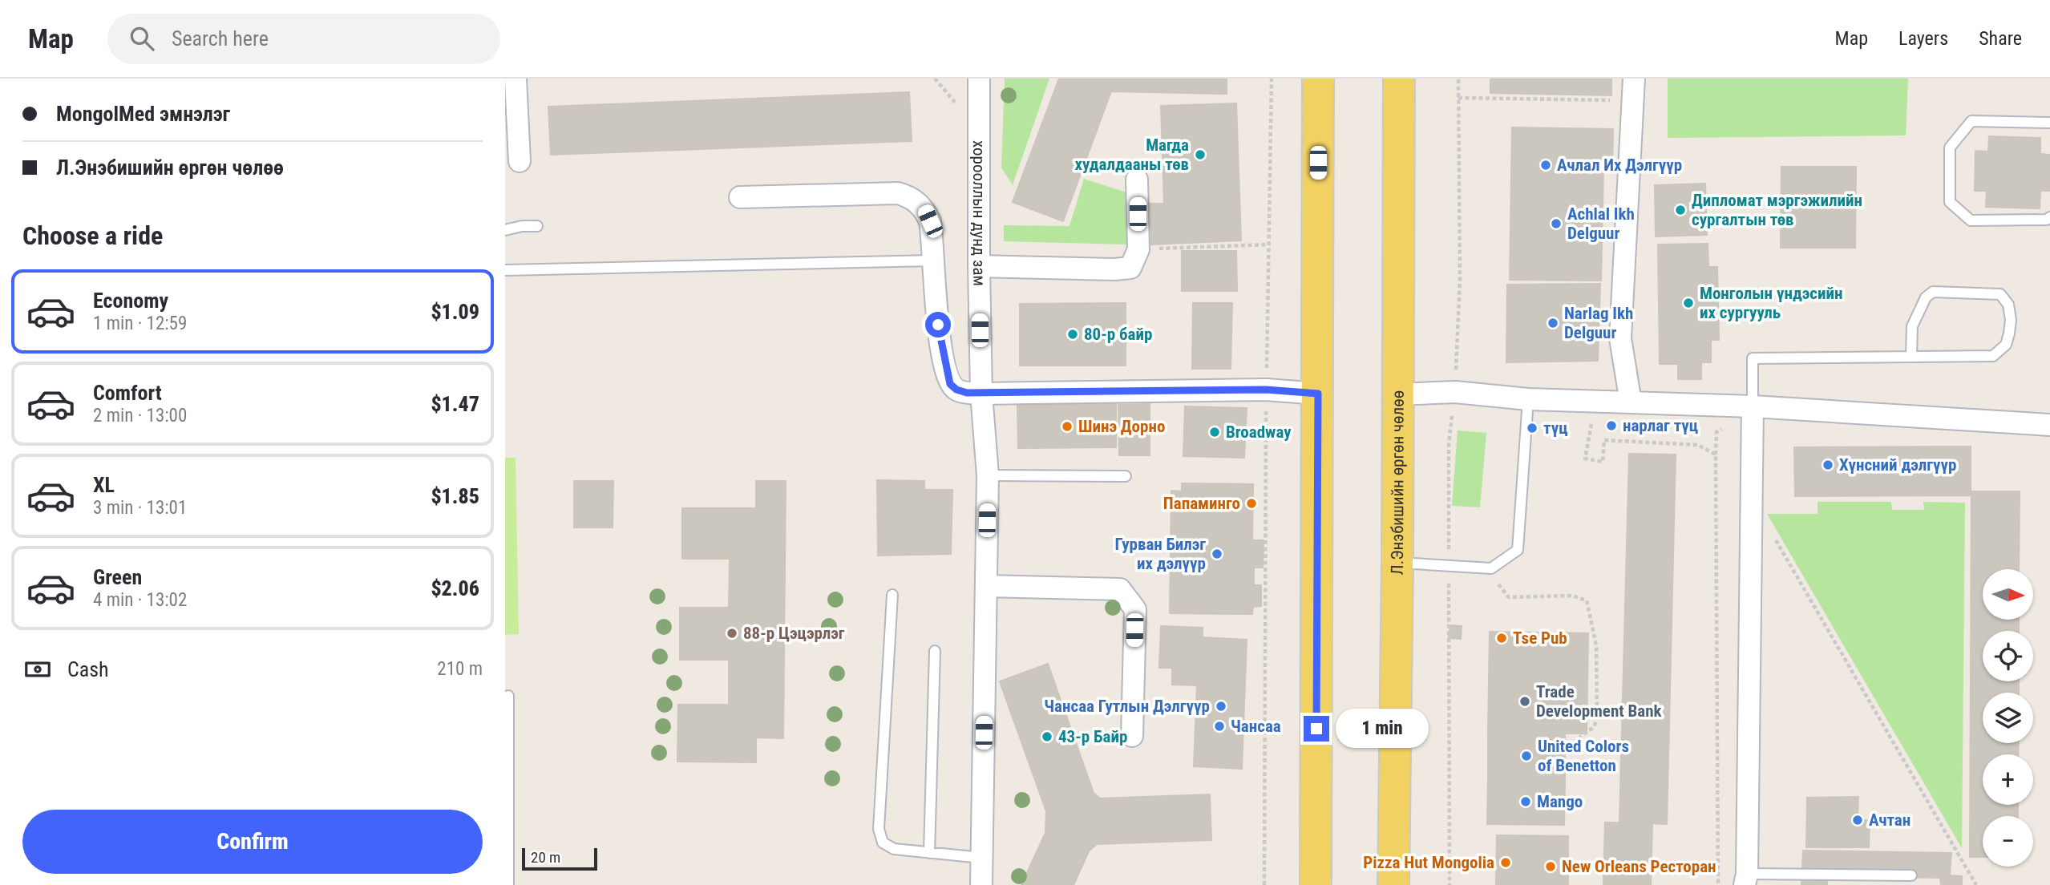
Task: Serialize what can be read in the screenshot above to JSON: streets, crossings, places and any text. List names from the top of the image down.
{
  "streets": {
    "main road": ["Л.Энэбишийн өргөн чөлөө"],
    "street": ["хорооллын дунд зам"]
  },
  "places": [
    "Магда худалдааны төв",
    "Ачлал Их Дэлгүүр",
    "Дипломат мэргэжилийн сургалтын төв",
    "Achlal Ikh Delguur",
    "Монголын үндэсийн их сургууль",
    "Narlag Ikh Delguur",
    "80-р байр",
    "нарлаг түц",
    "Шинэ Дорно",
    "түц",
    "Broadway",
    "Хүнсний дэлгүүр",
    "Папаминго",
    "Гурван Билэг их дэлүүр",
    "88-р Цэцэрлэг",
    "Tse Pub",
    "Trade Development Bank",
    "Чансаа Гутлын Дэлгүүр",
    "Чансаа",
    "43-р Байр",
    "United Colors of Benetton",
    "Mango",
    "Ачтан",
    "Pizza Hut Mongolia",
    "New Orleans Ресторан"
  ],
  "scale_bar": "20 m",
  "north": "right",
  "page": {
    "header": "Map",
    "search": "Search here",
    "nav": ["Map", "Layers", "Share"],
    "banner": ["MongolMed эмнэлэг", "Л.Энэбишийн өргөн чөлөө"],
    "heading": "Choose a ride",
    "list": [
      {
        "name": "Economy",
        "note": "1 min · 12:59",
        "value": "$1.09"
      },
      {
        "name": "Comfort",
        "note": "2 min · 13:00",
        "value": "$1.47"
      },
      {
        "name": "XL",
        "note": "3 min · 13:01",
        "value": "$1.85"
      },
      {
        "name": "Green",
        "note": "4 min · 13:02",
        "value": "$2.06"
      }
    ],
    "map_buttons": ["+", "−"],
    "pay": ["Cash", "210 m"],
    "bubble": "1 min",
    "buttons": "Confirm",
    "scale": "20 m"
  }
}
